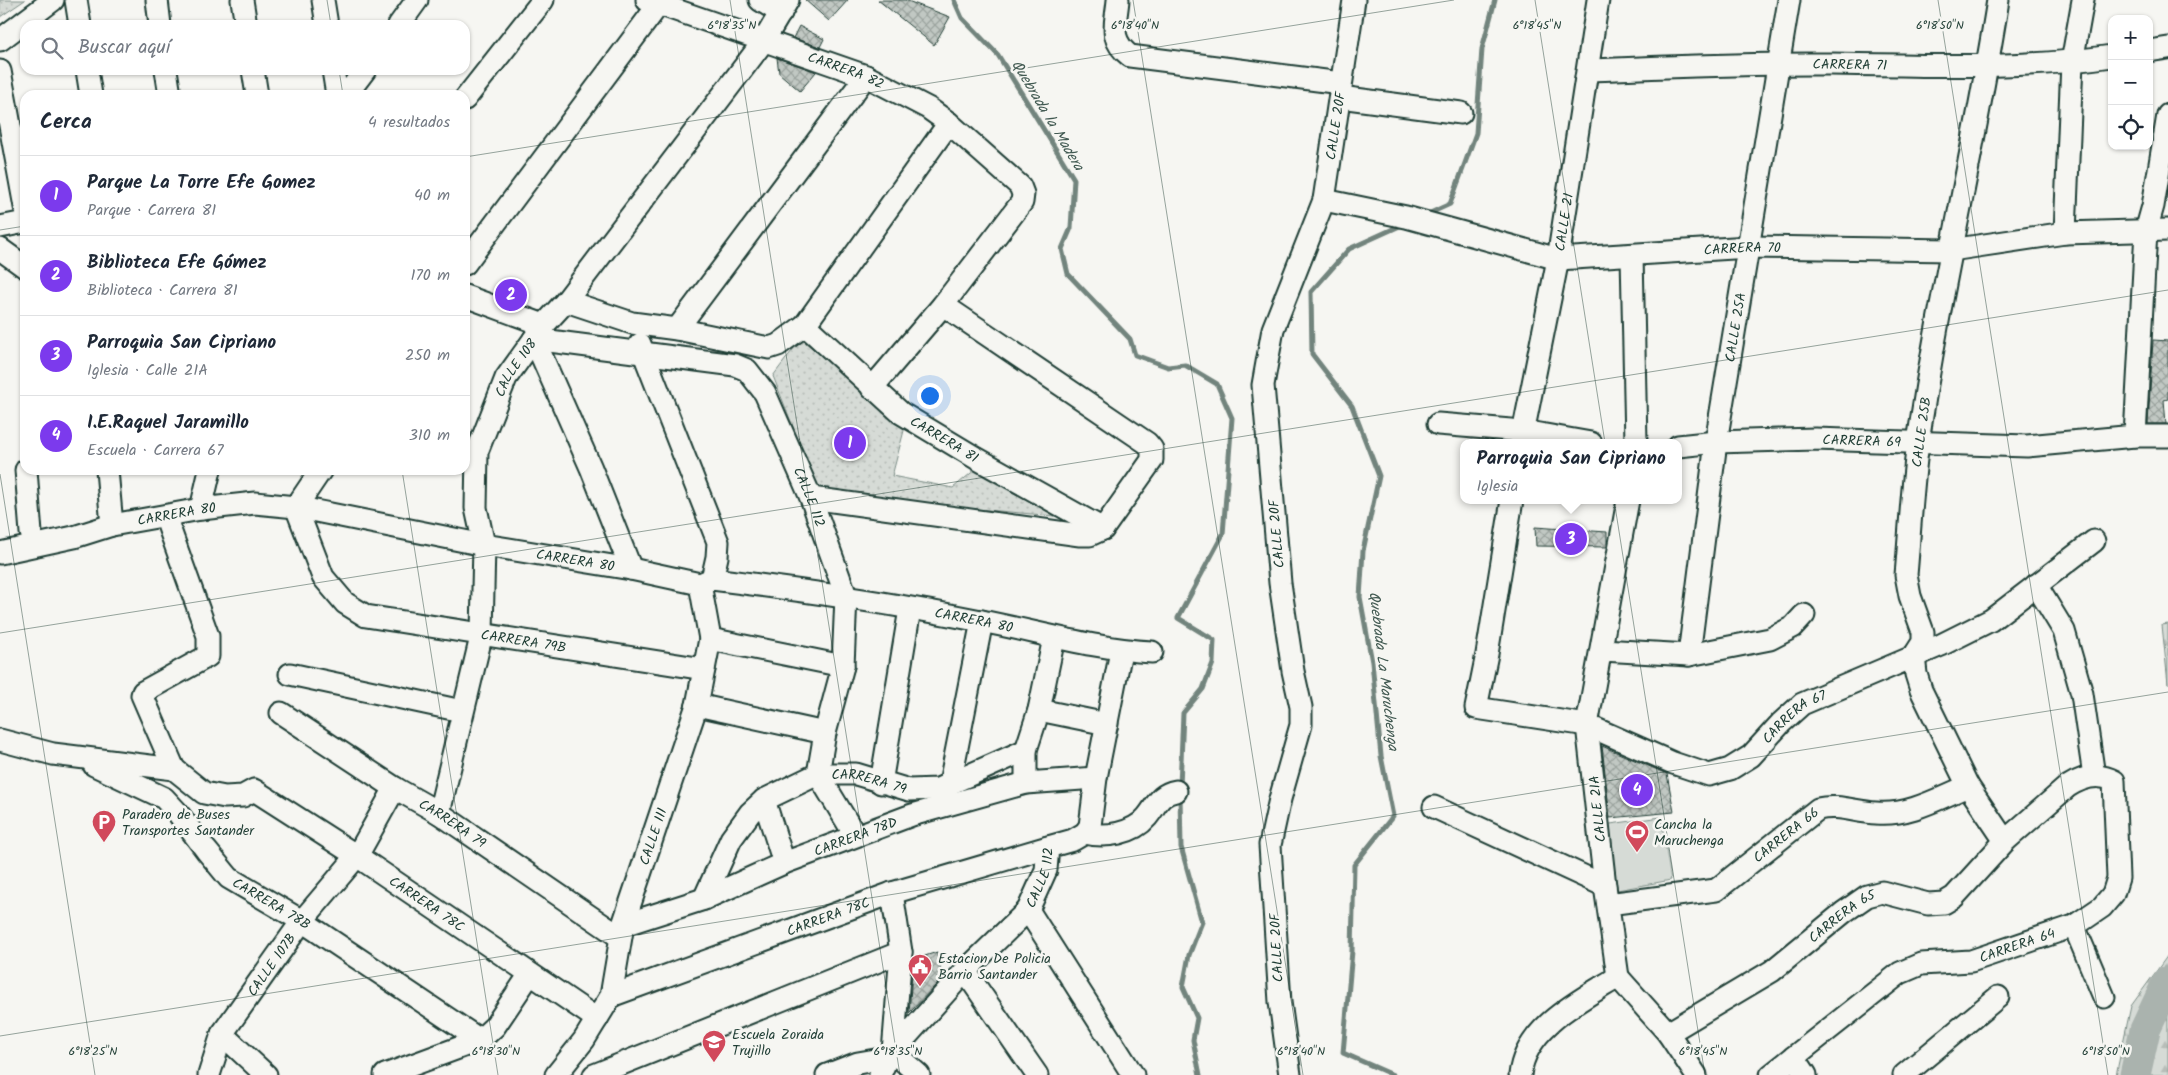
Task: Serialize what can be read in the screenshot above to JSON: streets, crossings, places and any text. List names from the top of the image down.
{
  "streets": {
    "street": [
      "CARRERA 71",
      "CARRERA 82",
      "CALLE 20F",
      "CALLE 21",
      "CARRERA 70",
      "CALLE 25A",
      "CALLE 108",
      "CALLE 25B",
      "CARRERA 81",
      "CARRERA 69",
      "CALLE 112",
      "CARRERA 80",
      "CARRERA 79B",
      "CARRERA 67",
      "CARRERA 79",
      "CALLE 21A",
      "CALLE 111",
      "CARRERA 78D",
      "CARRERA 66",
      "CARRERA 78B",
      "CARRERA 78C",
      "CARRERA 65",
      "CARRERA 64",
      "CALLE 107B"
    ]
  },
  "crossings": [
    ["CARRERA 71", "CALLE 21"],
    ["CARRERA 71", "CALLE 25A"],
    ["CARRERA 71", "CALLE 25B"],
    ["CARRERA 82", "CALLE 108"],
    ["CALLE 20F", "CARRERA 70"],
    ["CALLE 21", "CARRERA 70"],
    ["CARRERA 70", "CALLE 25A"],
    ["CARRERA 70", "CALLE 25B"],
    ["CALLE 25A", "CARRERA 69"],
    ["CALLE 108", "CALLE 112"],
    ["CALLE 108", "CARRERA 80"],
    ["CALLE 108", "CARRERA 79B"],
    ["CALLE 108", "CARRERA 79"],
    ["CALLE 25B", "CARRERA 69"],
    ["CALLE 25B", "CARRERA 67"],
    ["CALLE 112", "CARRERA 80"],
    ["CALLE 112", "CARRERA 79"],
    ["CALLE 112", "CALLE 111"],
    ["CALLE 112", "CARRERA 78C"],
    ["CARRERA 80", "CARRERA 79B"],
    ["CARRERA 80", "CALLE 111"],
    ["CARRERA 79B", "CALLE 111"],
    ["CARRERA 67", "CALLE 21A"],
    ["CARRERA 67", "CARRERA 64"],
    ["CARRERA 79", "CALLE 111"],
    ["CARRERA 79", "CARRERA 78D"],
    ["CARRERA 79", "CALLE 107B"],
    ["CALLE 21A", "CARRERA 66"],
    ["CALLE 111", "CARRERA 78D"],
    ["CALLE 111", "CARRERA 78C"],
    ["CARRERA 78B", "CALLE 107B"],
    ["CARRERA 78C", "CALLE 107B"],
    ["CARRERA 65", "CARRERA 64"]
  ],
  "water": ["Quebrada la Madera", "Quebrada La Maruchenga"],
  "places": {
    "parking": ["Paradero de Buses Transportes Santander"],
    "sports": ["Cancha la Maruchenga"],
    "public building": ["Estacion De Policia Barrio Santander"],
    "school or university": ["Escuela Zoraida Trujillo"]
  },
  "page": {
    "map_buttons": ["+", "−"],
    "search": "Buscar aquí",
    "heading": ["Cerca", "4 resultados"],
    "list": [
      {
        "mark": "1",
        "name": "Parque La Torre Efe Gomez",
        "note": "Parque · Carrera 81",
        "value": "40 m"
      },
      {
        "mark": "2",
        "name": "Biblioteca Efe Gómez",
        "note": "Biblioteca · Carrera 81",
        "value": "170 m"
      },
      {
        "mark": "3",
        "name": "Parroquia San Cipriano",
        "note": "Iglesia · Calle 21A",
        "value": "250 m"
      },
      {
        "mark": "4",
        "name": "I.E.Raquel Jaramillo",
        "note": "Escuela · Carrera 67",
        "value": "310 m"
      }
    ],
    "pins": [
      "2",
      "1",
      "3",
      "4"
    ],
    "popup": ["Parroquia San Cipriano", "Iglesia"]
  },
  "coordinates": [
    "6°18'35\"N",
    "6°18'40\"N",
    "6°18'45\"N",
    "6°18'50\"N",
    "6°18'25\"N",
    "6°18'30\"N"
  ]
}
